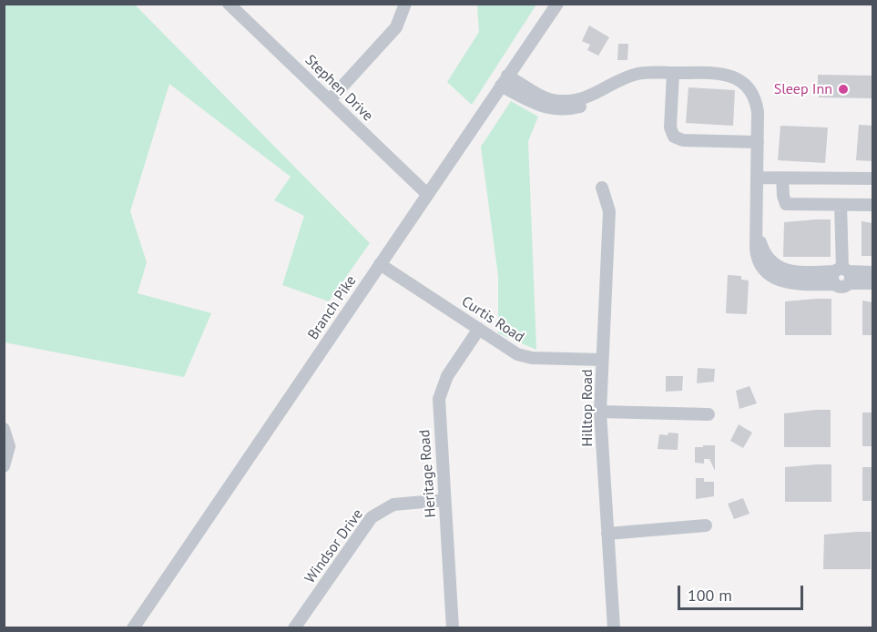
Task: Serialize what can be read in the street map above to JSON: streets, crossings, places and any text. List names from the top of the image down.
{
  "streets": {
    "street": [
      "Stephen Drive",
      "Branch Pike",
      "Curtis Road",
      "Hilltop Road",
      "Heritage Road",
      "Windsor Drive"
    ]
  },
  "crossings": [
    ["Stephen Drive", "Branch Pike"],
    ["Branch Pike", "Curtis Road"],
    ["Curtis Road", "Hilltop Road"],
    ["Curtis Road", "Heritage Road"],
    ["Heritage Road", "Windsor Drive"]
  ],
  "places": ["Sleep Inn"],
  "scale_bar": "100 m"
}
